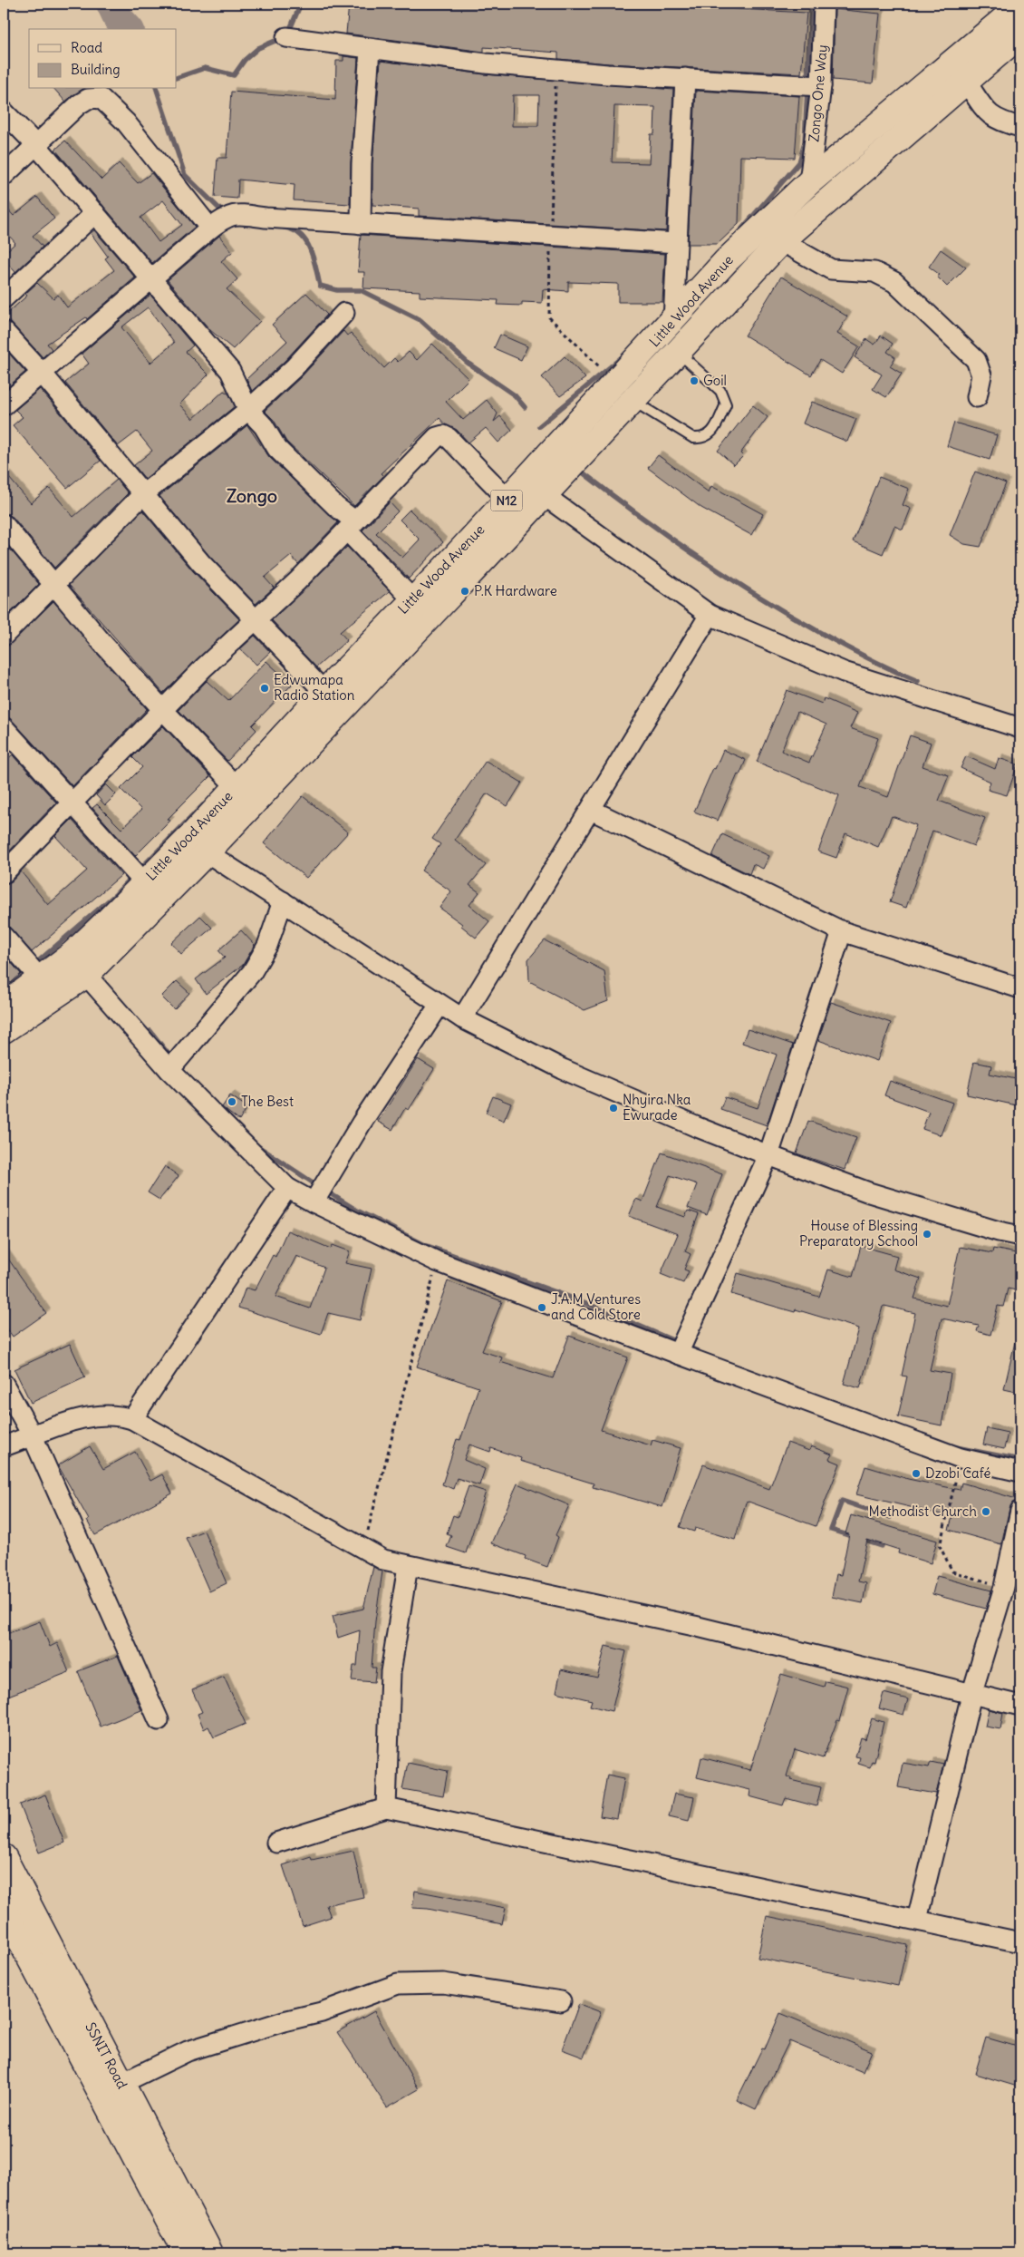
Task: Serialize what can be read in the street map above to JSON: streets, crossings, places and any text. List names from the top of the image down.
{
  "streets": {
    "main road": ["Little Wood Avenue", "N12", "SSNIT Road"],
    "street": ["Zongo One Way"]
  },
  "crossings": [
    ["Zongo One Way", "Little Wood Avenue"]
  ],
  "districts": ["Zongo"],
  "places": [
    "Goil",
    "P.K Hardware",
    "Edwumapa Radio Station",
    "The Best",
    "Nhyira Nka Ewurade",
    "House of Blessing Preparatory School",
    "J.A.M Ventures and Cold Store",
    "Dzobi Café",
    "Methodist Church"
  ],
  "legend": ["Road", "Building"]
}
